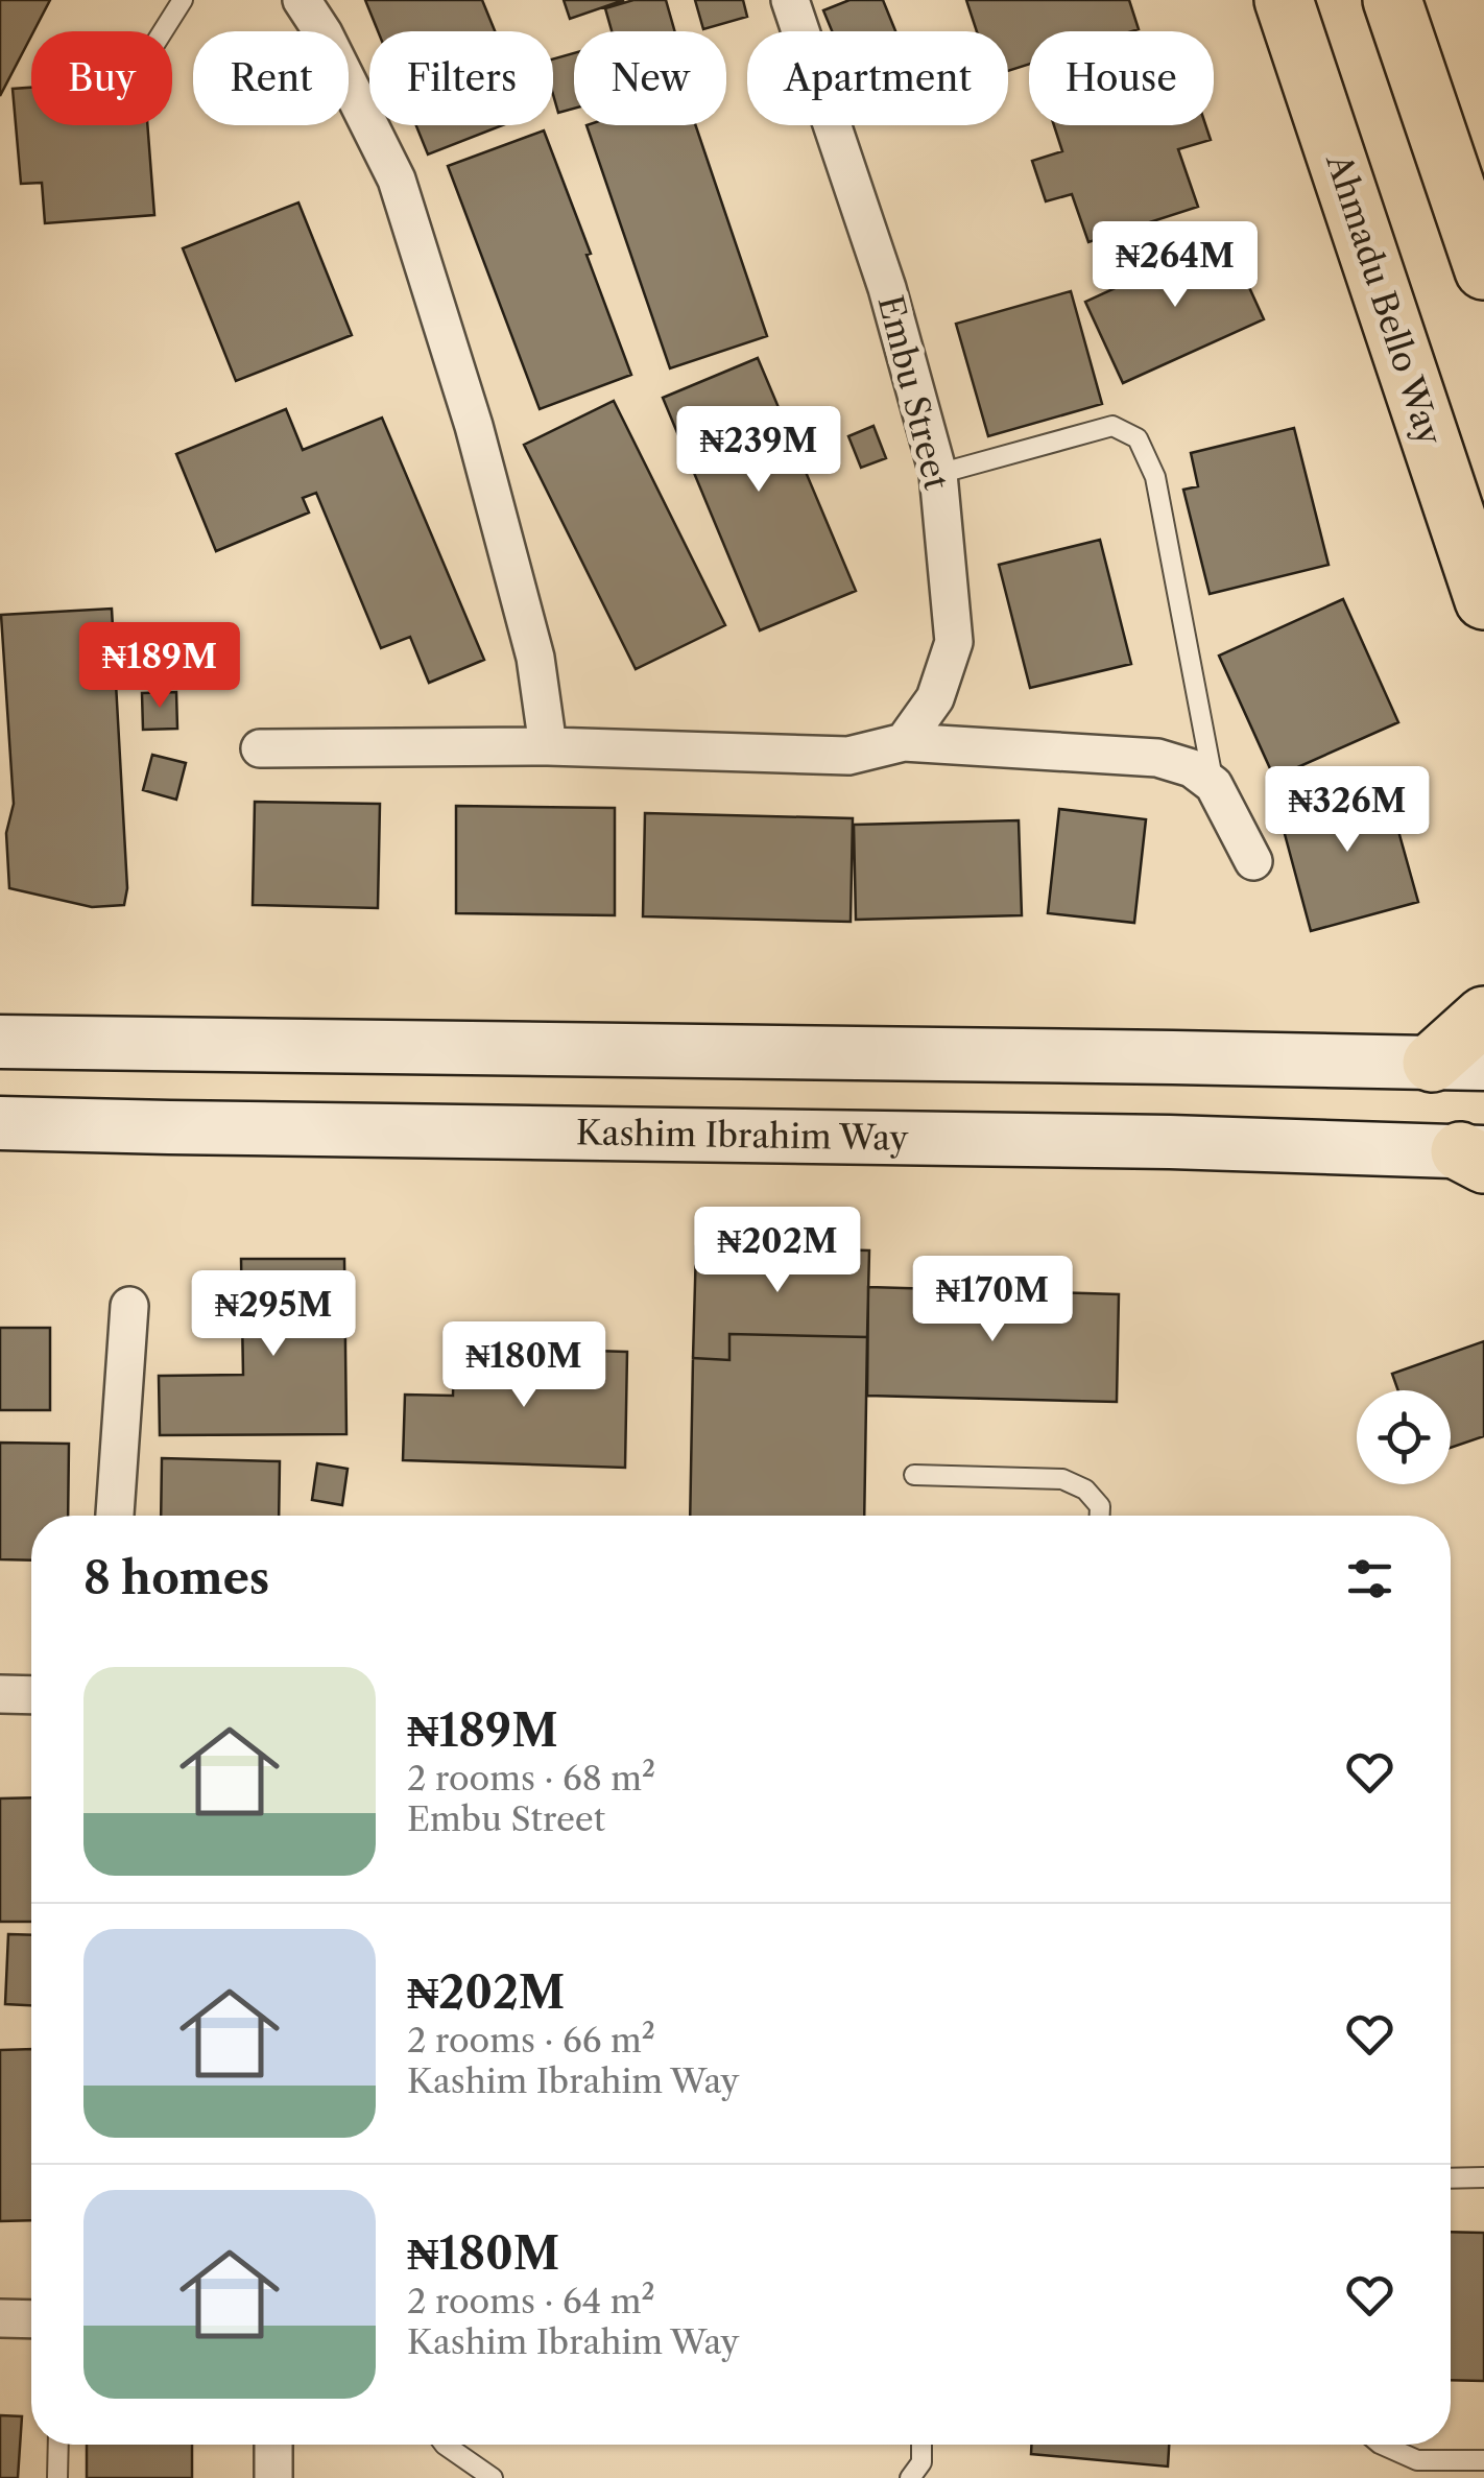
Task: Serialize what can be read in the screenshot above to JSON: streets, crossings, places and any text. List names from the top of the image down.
{
  "streets": {
    "main road": ["Ahmadu Bello Way", "Kashim Ibrahim Way"],
    "street": ["Embu Street"]
  },
  "page": {
    "chip": [
      "Buy",
      "Rent",
      "Filters",
      "New",
      "Apartment",
      "House"
    ],
    "price": [
      "₦264M",
      "₦239M",
      "₦189M",
      "₦326M",
      "₦202M",
      "₦170M",
      "₦295M",
      "₦180M"
    ],
    "heading": "8 homes",
    "list": [
      {
        "name": "₦189M",
        "note": "2 rooms · 68 m² · Embu Street"
      },
      {
        "name": "₦202M",
        "note": "2 rooms · 66 m² · Kashim Ibrahim Way"
      },
      {
        "name": "₦180M",
        "note": "2 rooms · 64 m² · Kashim Ibrahim Way"
      }
    ]
  }
}
